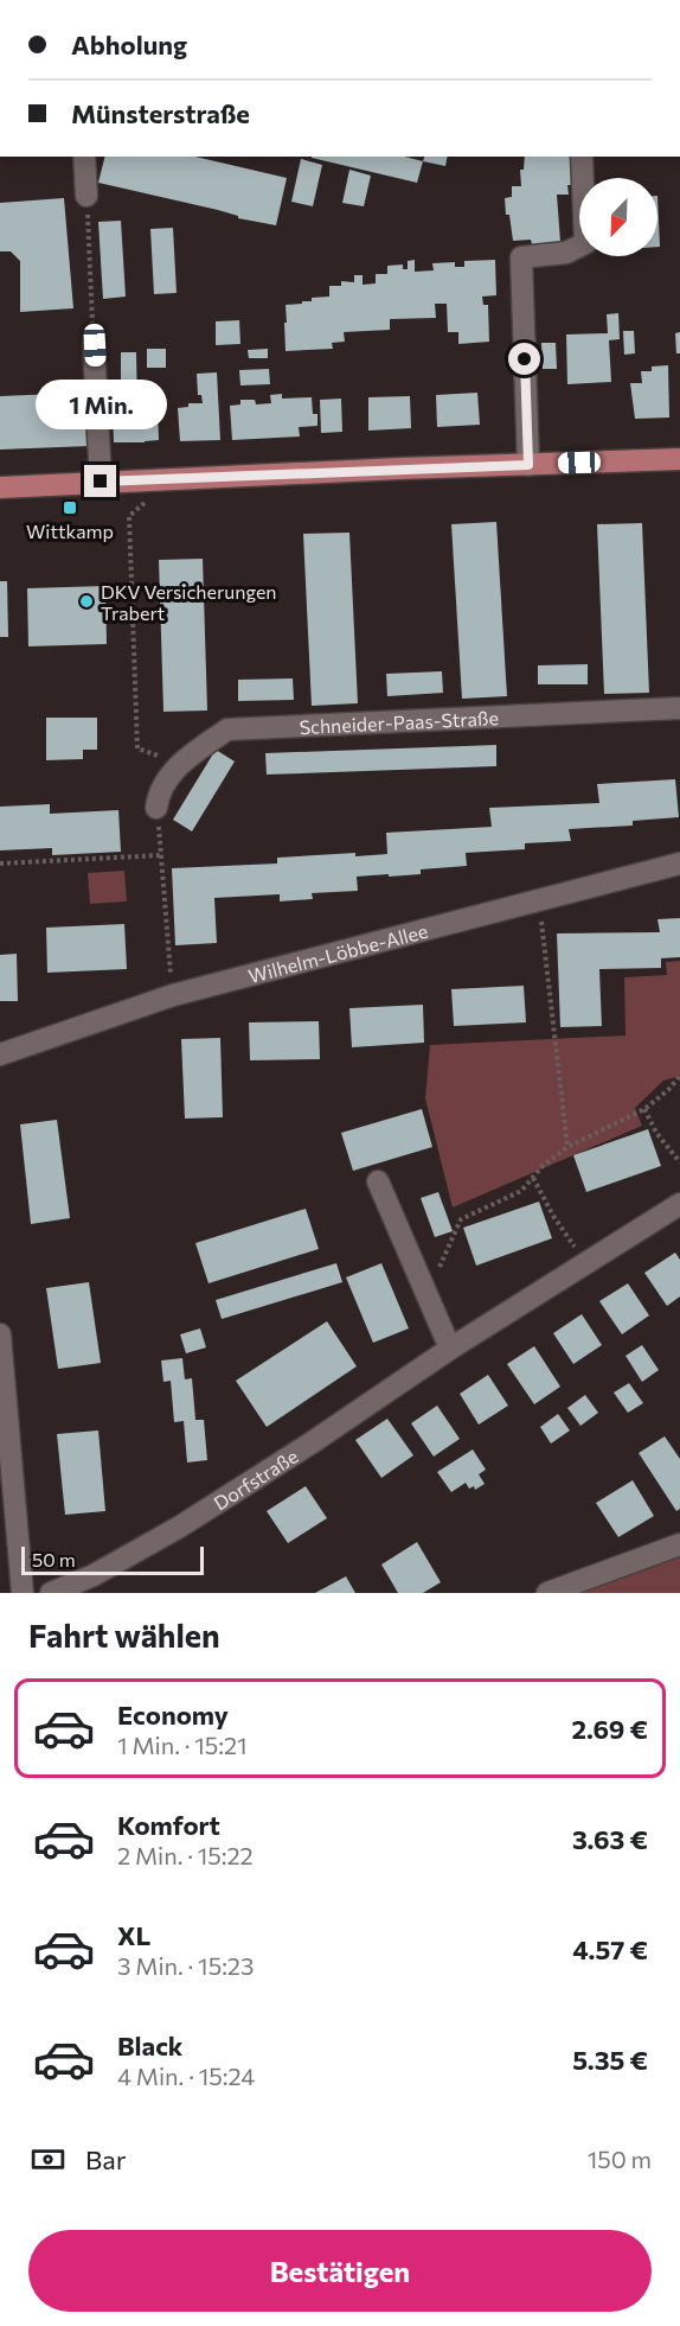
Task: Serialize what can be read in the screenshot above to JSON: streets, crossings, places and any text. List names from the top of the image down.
{
  "streets": {
    "street": ["Schneider-Paas-Straße", "Wilhelm-Löbbe-Allee", "Dorfstraße"]
  },
  "places": {
    "transit": ["Wittkamp"],
    "other": ["DKV Versicherungen Trabert"]
  },
  "scale_bar": "50 m",
  "north": "bottom left",
  "page": {
    "banner": ["Abholung", "Münsterstraße"],
    "bubble": "1 Min.",
    "scale": "50 m",
    "heading": "Fahrt wählen",
    "list": [
      {
        "name": "Economy",
        "note": "1 Min. · 15:21",
        "value": "2.69 €"
      },
      {
        "name": "Komfort",
        "note": "2 Min. · 15:22",
        "value": "3.63 €"
      },
      {
        "name": "XL",
        "note": "3 Min. · 15:23",
        "value": "4.57 €"
      },
      {
        "name": "Black",
        "note": "4 Min. · 15:24",
        "value": "5.35 €"
      }
    ],
    "pay": ["Bar", "150 m"],
    "buttons": "Bestätigen"
  }
}
